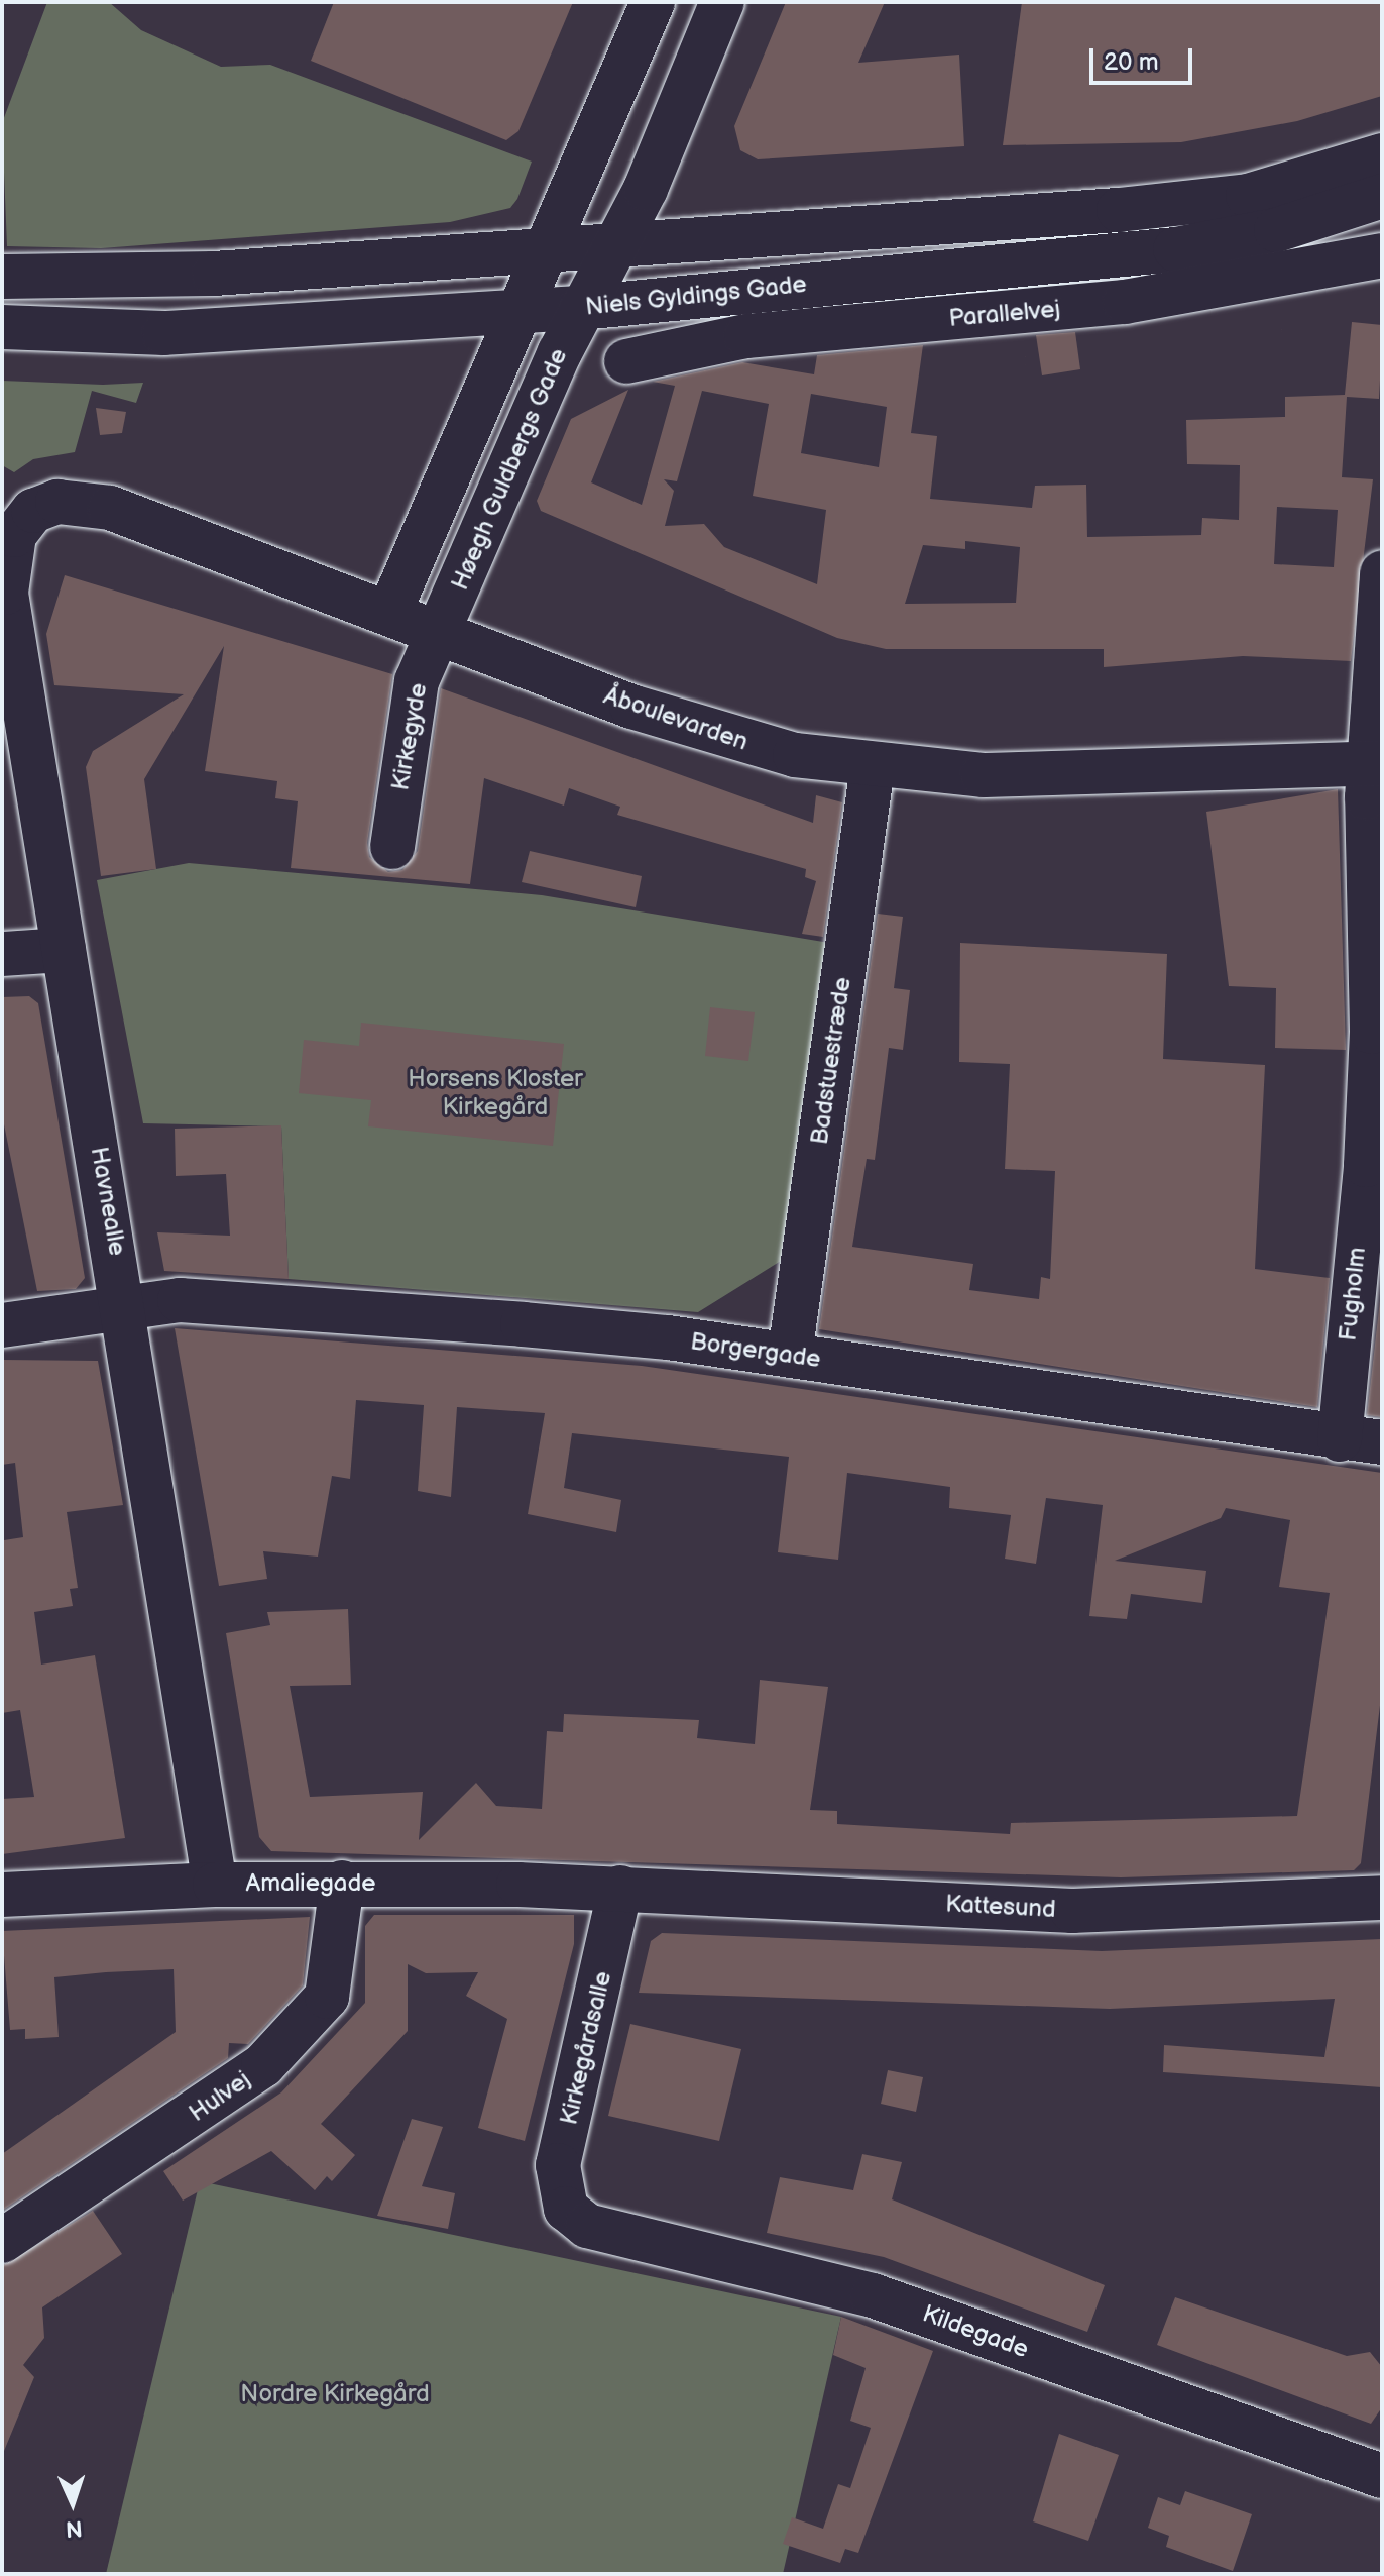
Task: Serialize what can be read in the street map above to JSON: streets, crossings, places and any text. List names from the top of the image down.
{
  "streets": {
    "street": [
      "Niels Gyldings Gade",
      "Parallelvej",
      "Høegh Guldbergs Gade",
      "Åboulevarden",
      "Kirkegyde",
      "Badstuestræde",
      "Havnealle",
      "Fugholm",
      "Borgergade",
      "Amaliegade",
      "Kattesund",
      "Kirkegårdsalle",
      "Hulvej",
      "Kildegade"
    ]
  },
  "crossings": [
    ["Niels Gyldings Gade", "Høegh Guldbergs Gade"],
    ["Høegh Guldbergs Gade", "Åboulevarden"],
    ["Høegh Guldbergs Gade", "Kirkegyde"],
    ["Åboulevarden", "Kirkegyde"],
    ["Åboulevarden", "Badstuestræde"],
    ["Åboulevarden", "Havnealle"],
    ["Åboulevarden", "Fugholm"],
    ["Badstuestræde", "Borgergade"],
    ["Havnealle", "Borgergade"],
    ["Havnealle", "Amaliegade"],
    ["Fugholm", "Borgergade"],
    ["Amaliegade", "Kattesund"],
    ["Amaliegade", "Kirkegårdsalle"],
    ["Amaliegade", "Hulvej"],
    ["Kattesund", "Kirkegårdsalle"],
    ["Kirkegårdsalle", "Kildegade"]
  ],
  "parks": ["Horsens Kloster Kirkegård", "Nordre Kirkegård"],
  "scale_bar": "20 m",
  "north": "bottom"
}
